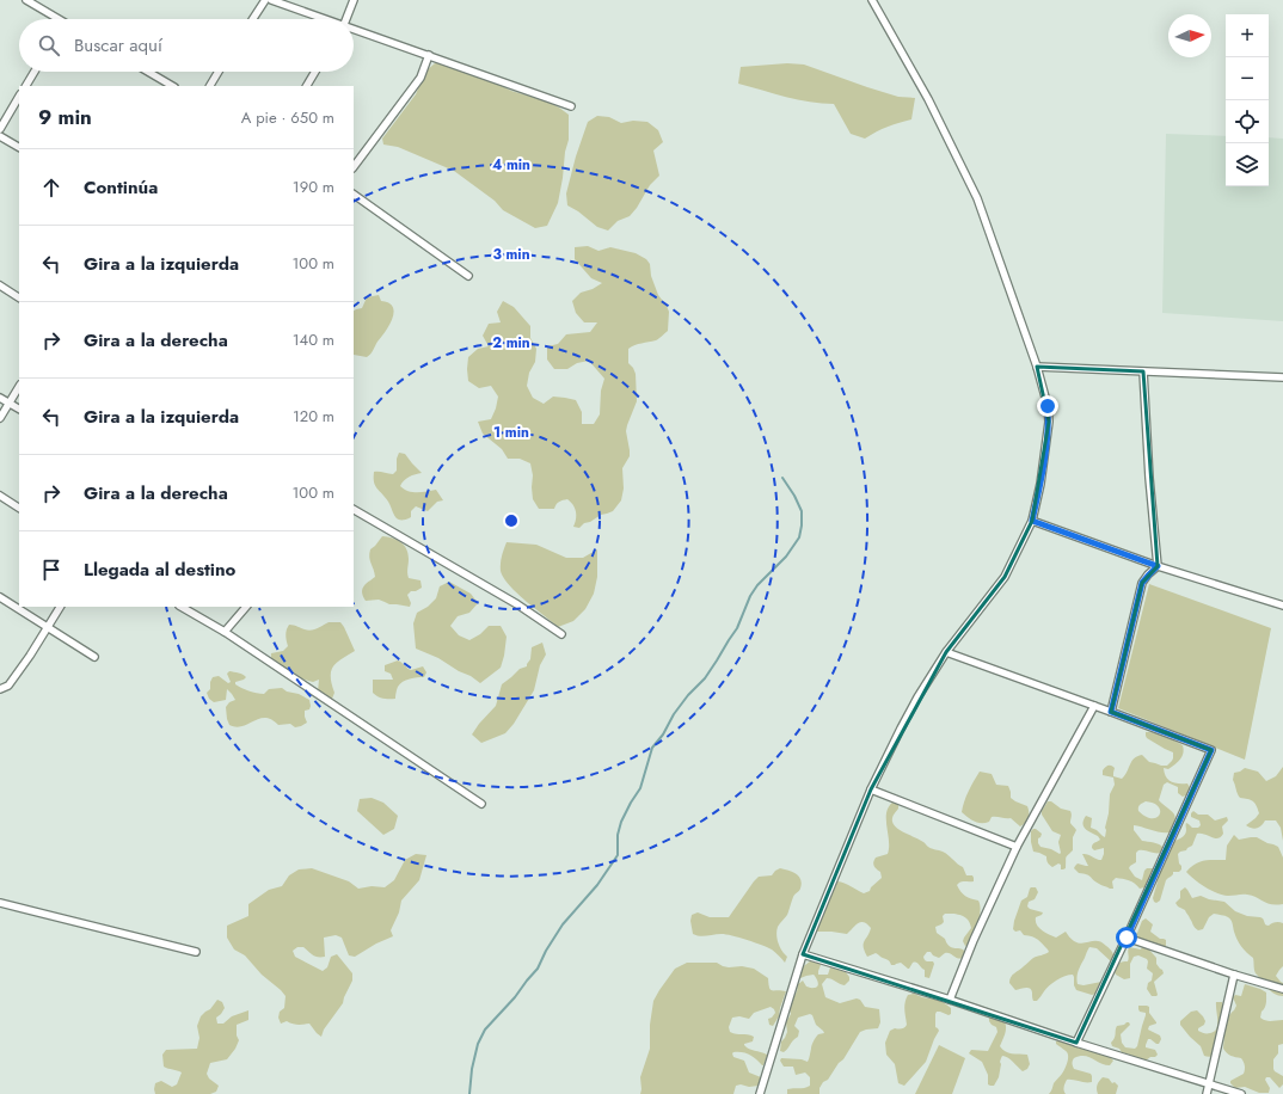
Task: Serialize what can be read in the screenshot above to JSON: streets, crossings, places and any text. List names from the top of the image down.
{
  "north": "right",
  "page": {
    "map_buttons": ["+", "−"],
    "search": "Buscar aquí",
    "heading": ["9 min", "A pie · 650 m"],
    "list": [
      ["Continúa", "190 m"],
      ["Gira a la izquierda", "100 m"],
      ["Gira a la derecha", "140 m"],
      ["Gira a la izquierda", "120 m"],
      ["Gira a la derecha", "100 m"],
      "Llegada al destino"
    ]
  },
  "rings": [
    "4 min",
    "3 min",
    "2 min",
    "1 min"
  ]
}
